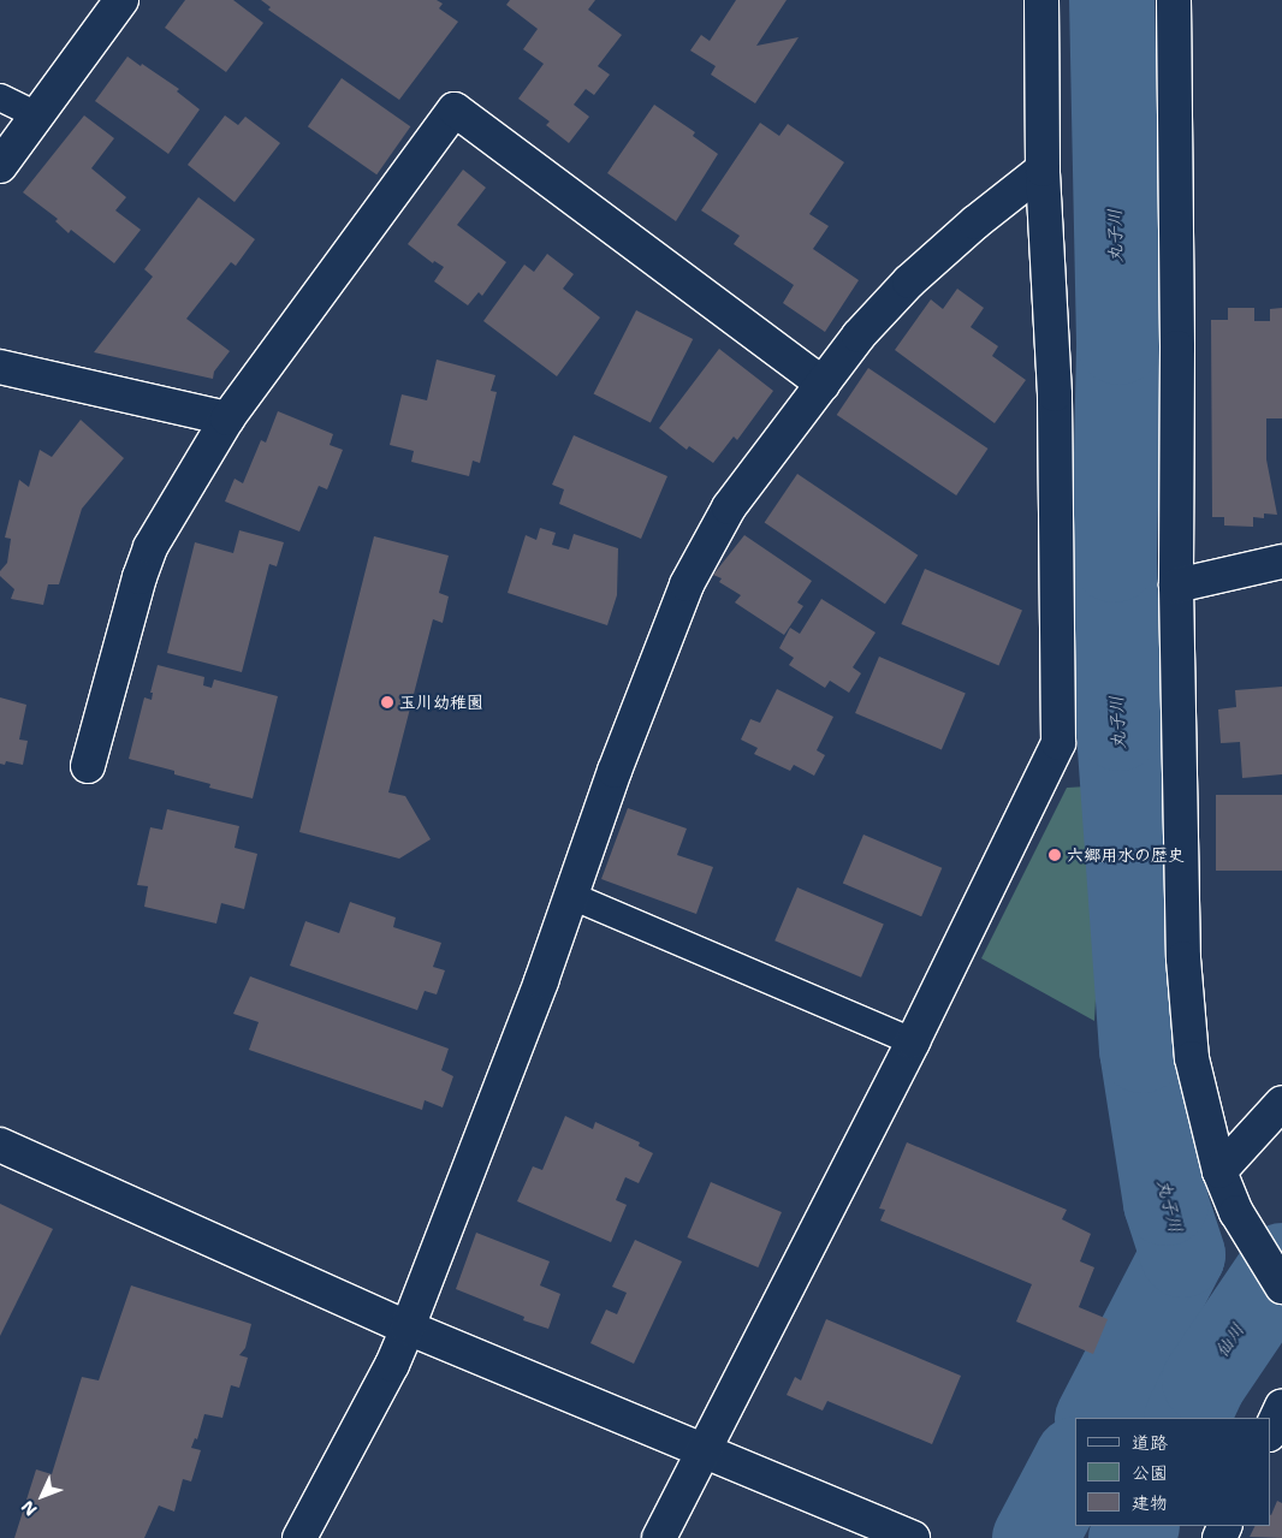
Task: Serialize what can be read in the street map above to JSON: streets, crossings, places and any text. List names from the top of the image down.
{
  "water": ["丸子川", "仙川"],
  "places": ["玉川幼稚園", "六郷用水の歴史"],
  "legend": ["道路", "公園", "建物"],
  "north": "bottom left"
}
